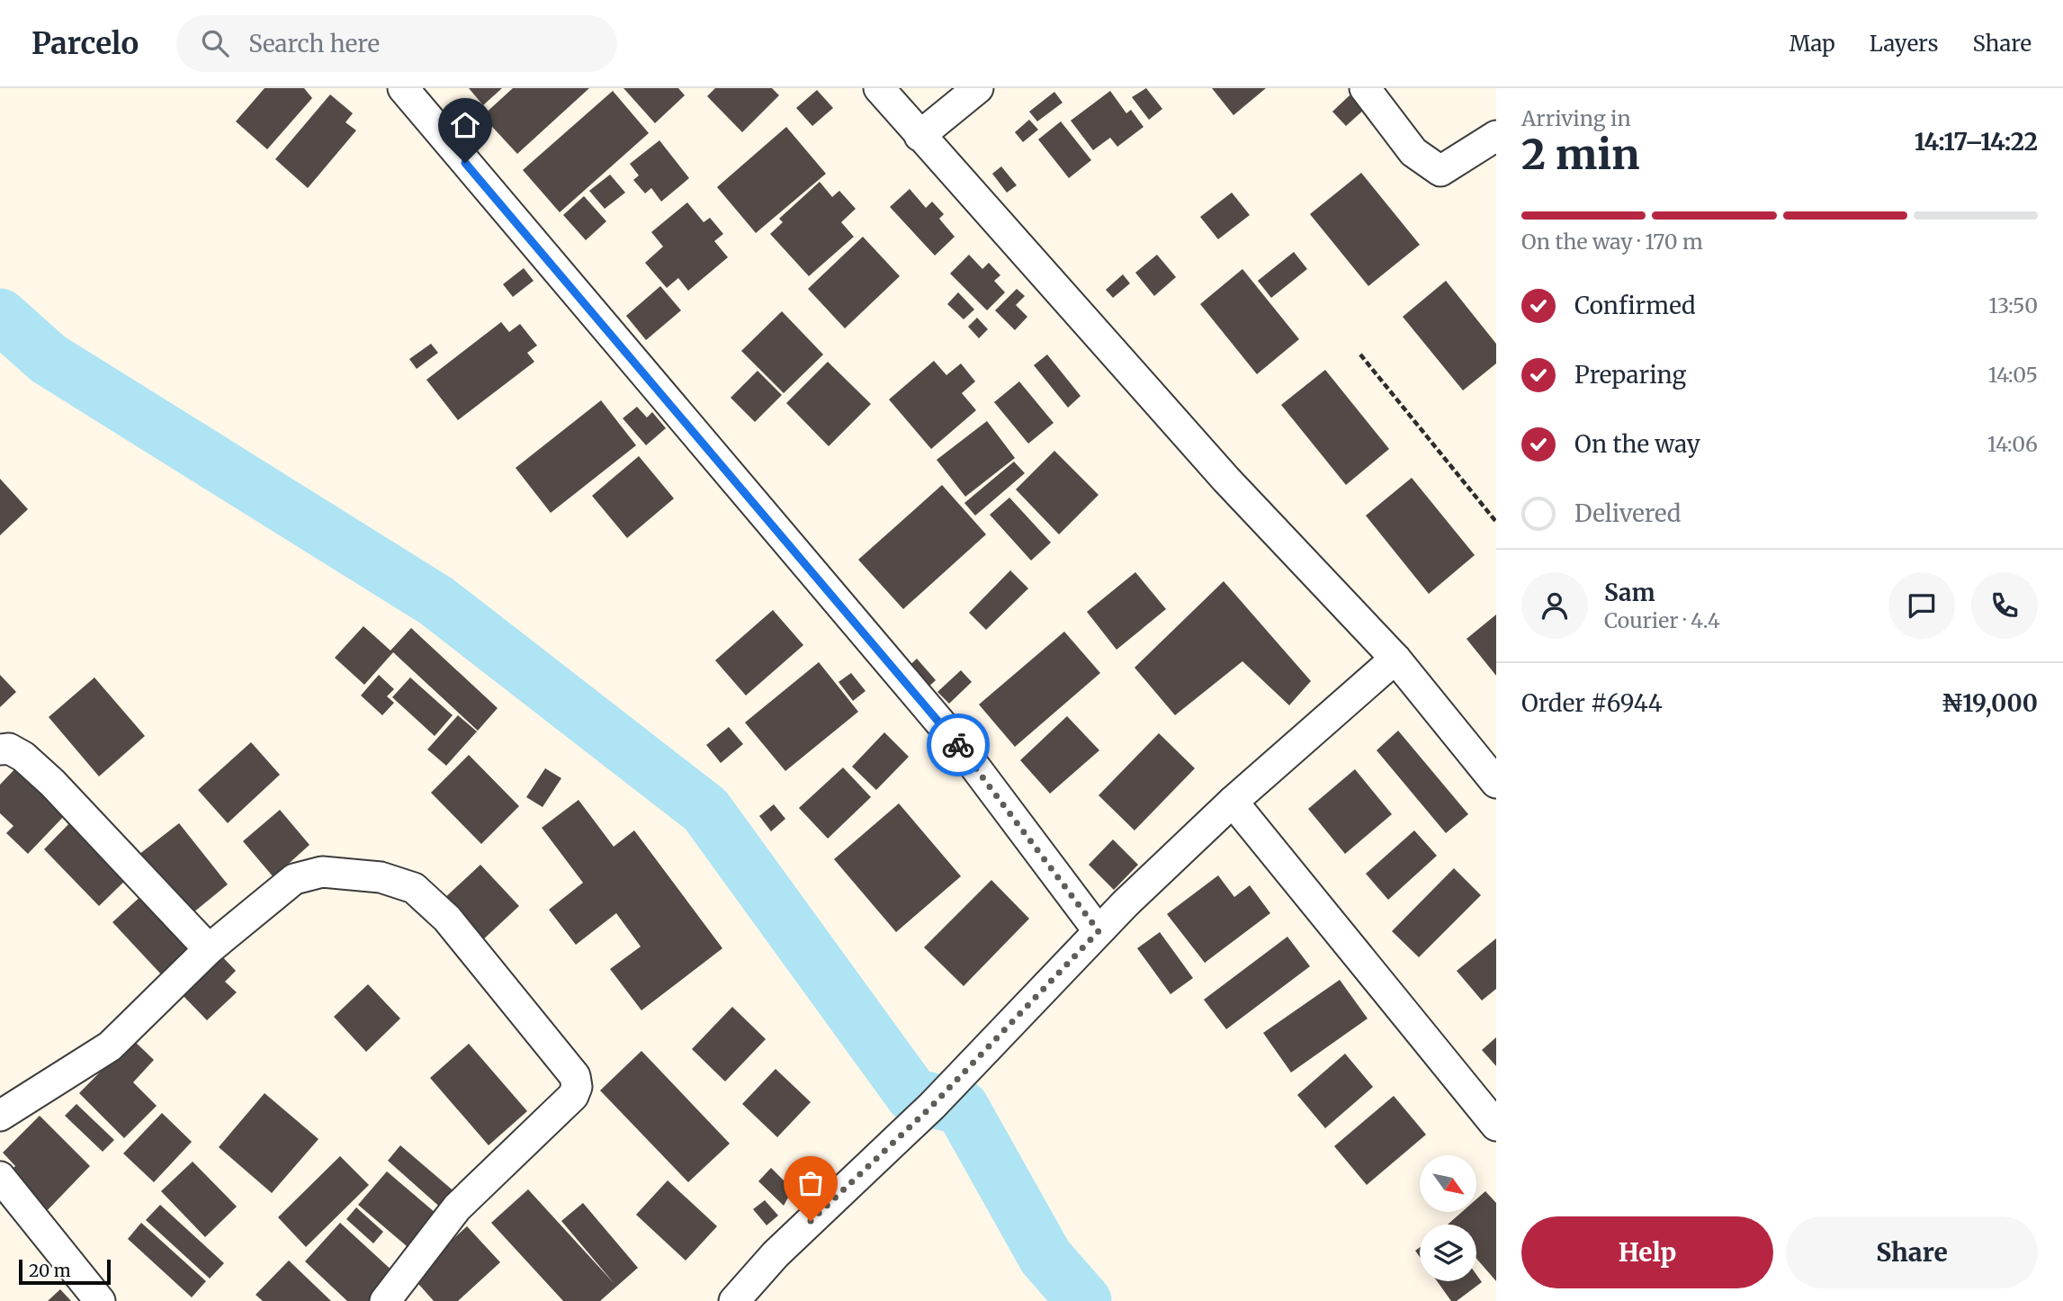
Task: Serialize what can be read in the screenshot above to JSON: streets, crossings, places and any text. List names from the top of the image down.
{
  "scale_bar": "20 m",
  "north": "bottom right",
  "page": {
    "header": "Parcelo",
    "search": "Search here",
    "nav": ["Map", "Layers", "Share"],
    "heading": ["2 min", "Arriving in", "14:17–14:22"],
    "panel": [
      "Sam",
      "Courier · 4.4",
      "Order #6944",
      "₦19,000"
    ],
    "bar": "On the way · 170 m",
    "list": [
      ["Confirmed", "13:50"],
      ["Preparing", "14:05"],
      ["On the way", "14:06"],
      "Delivered"
    ],
    "buttons": ["Help", "Share"],
    "scale": "20 m"
  }
}
